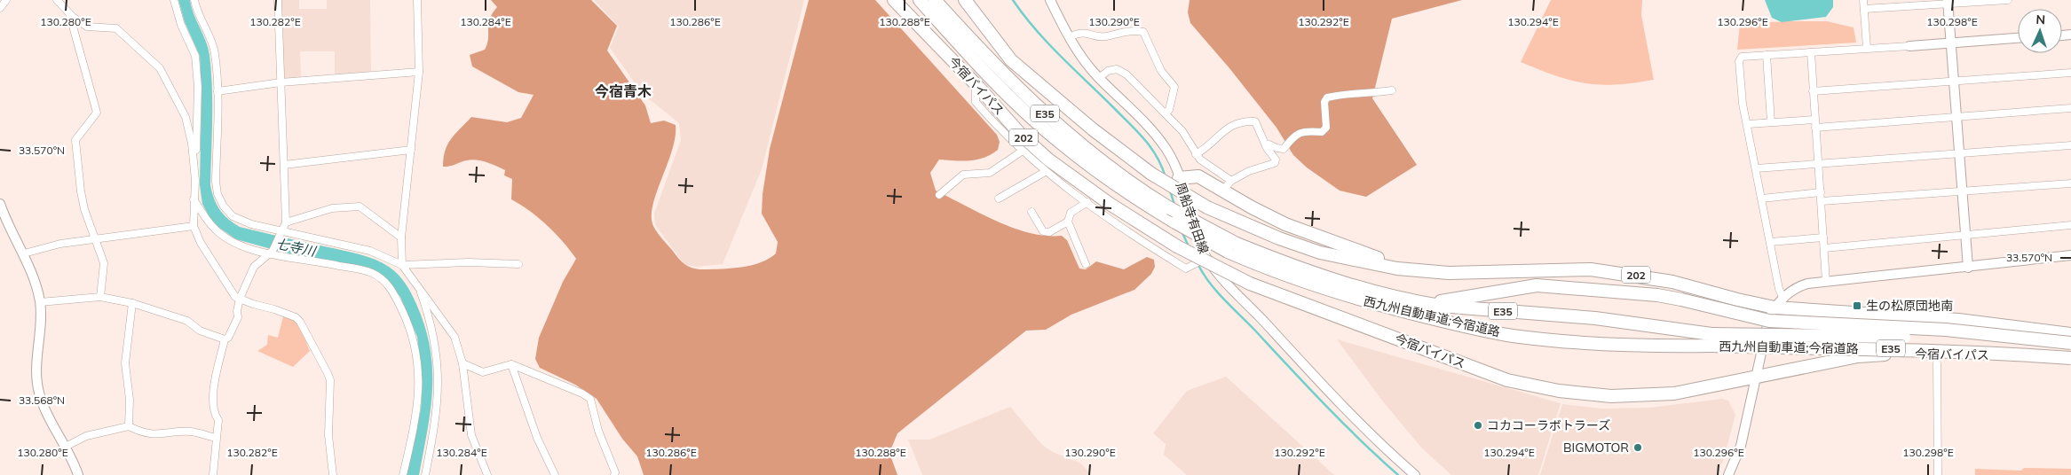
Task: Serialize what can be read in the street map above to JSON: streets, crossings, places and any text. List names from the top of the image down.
{
  "streets": {
    "highway": [
      "今宿バイパス",
      "E35",
      "202",
      "西九州自動車道;今宿道路"
    ],
    "street": ["周船寺有田線"]
  },
  "districts": ["今宿青木"],
  "water": ["七寺川"],
  "places": {
    "transit": ["生の松原団地南"],
    "other": ["コカコーラボトラーズ", "BIGMOTOR"]
  },
  "north": "top",
  "coordinates": [
    "130.280°E",
    "130.282°E",
    "130.284°E",
    "130.286°E",
    "130.288°E",
    "130.290°E",
    "130.292°E",
    "130.294°E",
    "130.296°E",
    "130.298°E",
    "33.570°N",
    "33.568°N"
  ]
}
